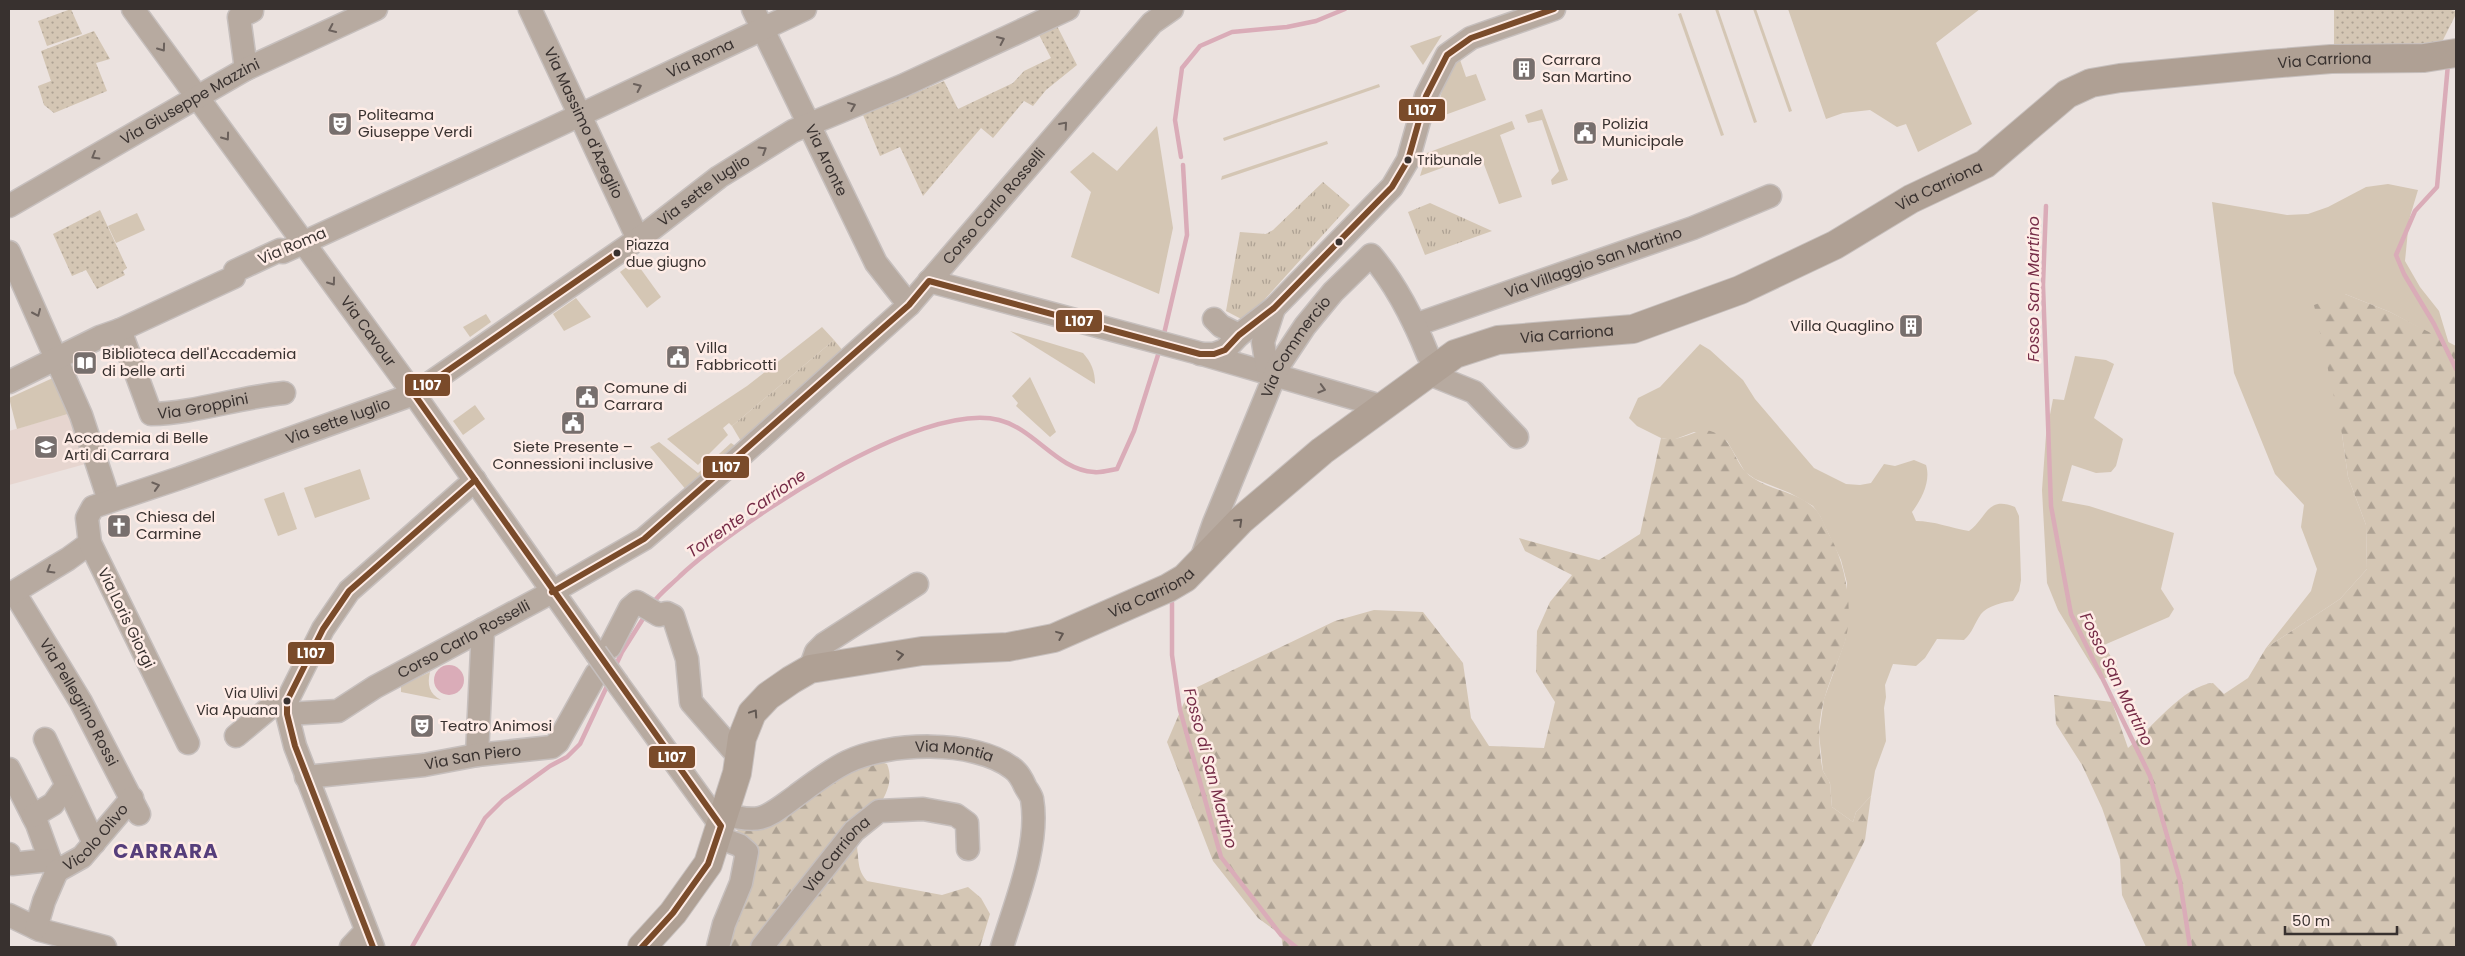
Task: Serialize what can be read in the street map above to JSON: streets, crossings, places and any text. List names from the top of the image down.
{
  "streets": {
    "main road": ["Via Carriona"],
    "street": [
      "Via Roma",
      "Via Giuseppe Mazzini",
      "Via Massimo d'Azeglio",
      "Via Aronte",
      "Via sette luglio",
      "Corso Carlo Rosselli",
      "Via Villaggio San Martino",
      "Via Cavour",
      "Via Commercio",
      "Via Groppini",
      "Via Loris Giorgi",
      "Via Pellegrino Rossi",
      "Via Montia",
      "Via San Piero",
      "Vicolo Olivo"
    ]
  },
  "crossings": [
    ["Via Roma", "Via Massimo d'Azeglio"],
    ["Via Roma", "Via Aronte"],
    ["Via Roma", "Via Cavour"],
    ["Via Roma", "Via Groppini"],
    ["Via Carriona", "Via Cavour"],
    ["Via Carriona", "Via Commercio"],
    ["Via Carriona", "Via Montia"],
    ["Via Carriona", "Via San Piero"],
    ["Via Giuseppe Mazzini", "Via Cavour"],
    ["Via Massimo d'Azeglio", "Via sette luglio"],
    ["Via Aronte", "Via sette luglio"],
    ["Via Aronte", "Corso Carlo Rosselli"],
    ["Via sette luglio", "Via Cavour"],
    ["Via sette luglio", "Via Loris Giorgi"],
    ["Corso Carlo Rosselli", "Via Cavour"],
    ["Via Villaggio San Martino", "Via Commercio"],
    ["Via Cavour", "Via Montia"],
    ["Via Cavour", "Via San Piero"],
    ["Via Pellegrino Rossi", "Vicolo Olivo"]
  ],
  "one_way": ["Via Giuseppe Mazzini", "Via sette luglio", "Via Cavour"],
  "districts": ["CARRARA"],
  "water": ["Fosso San Martino", "Torrente Carrione", "Fosso di San Martino"],
  "places": {
    "building": ["Carrara San Martino", "Villa Quaglino"],
    "theatre": ["Politeama Giuseppe Verdi", "Teatro Animosi"],
    "public building": [
      "Polizia Municipale",
      "Villa Fabbricotti",
      "Comune di Carrara",
      "Siete Presente – Connessioni inclusive"
    ],
    "other": ["Tribunale", "Piazza due giugno", "Via Ulivi Via Apuana"],
    "library": ["Biblioteca dell'Accademia di belle arti"],
    "school or university": ["Accademia di Belle Arti di Carrara"],
    "church": ["Chiesa del Carmine"]
  },
  "lines": ["transit line L107"],
  "scale_bar": "50 m"
}
